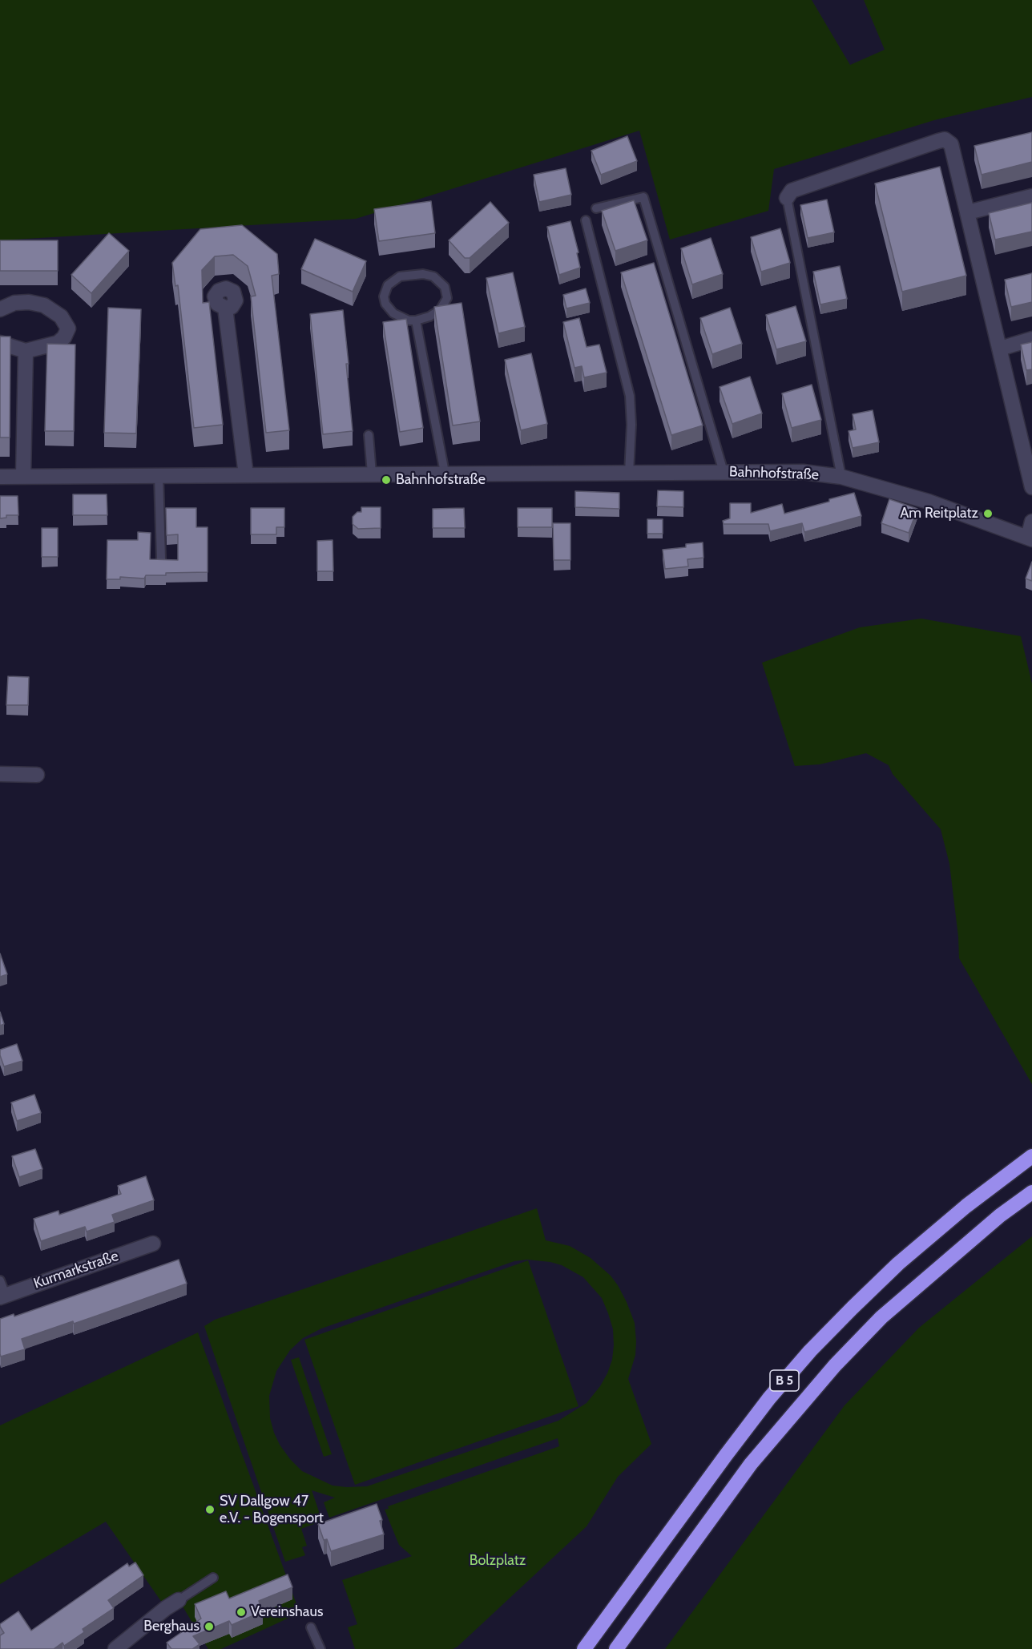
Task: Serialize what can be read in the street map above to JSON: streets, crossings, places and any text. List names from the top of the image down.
{
  "streets": {
    "highway": ["B 5"],
    "street": ["Bahnhofstraße", "Kurmarkstraße"]
  },
  "parks": ["Bolzplatz"],
  "places": [
    "Bahnhofstraße",
    "Am Reitplatz",
    "SV Dallgow 47 e.V. - Bogensport",
    "Vereinshaus",
    "Berghaus"
  ]
}
